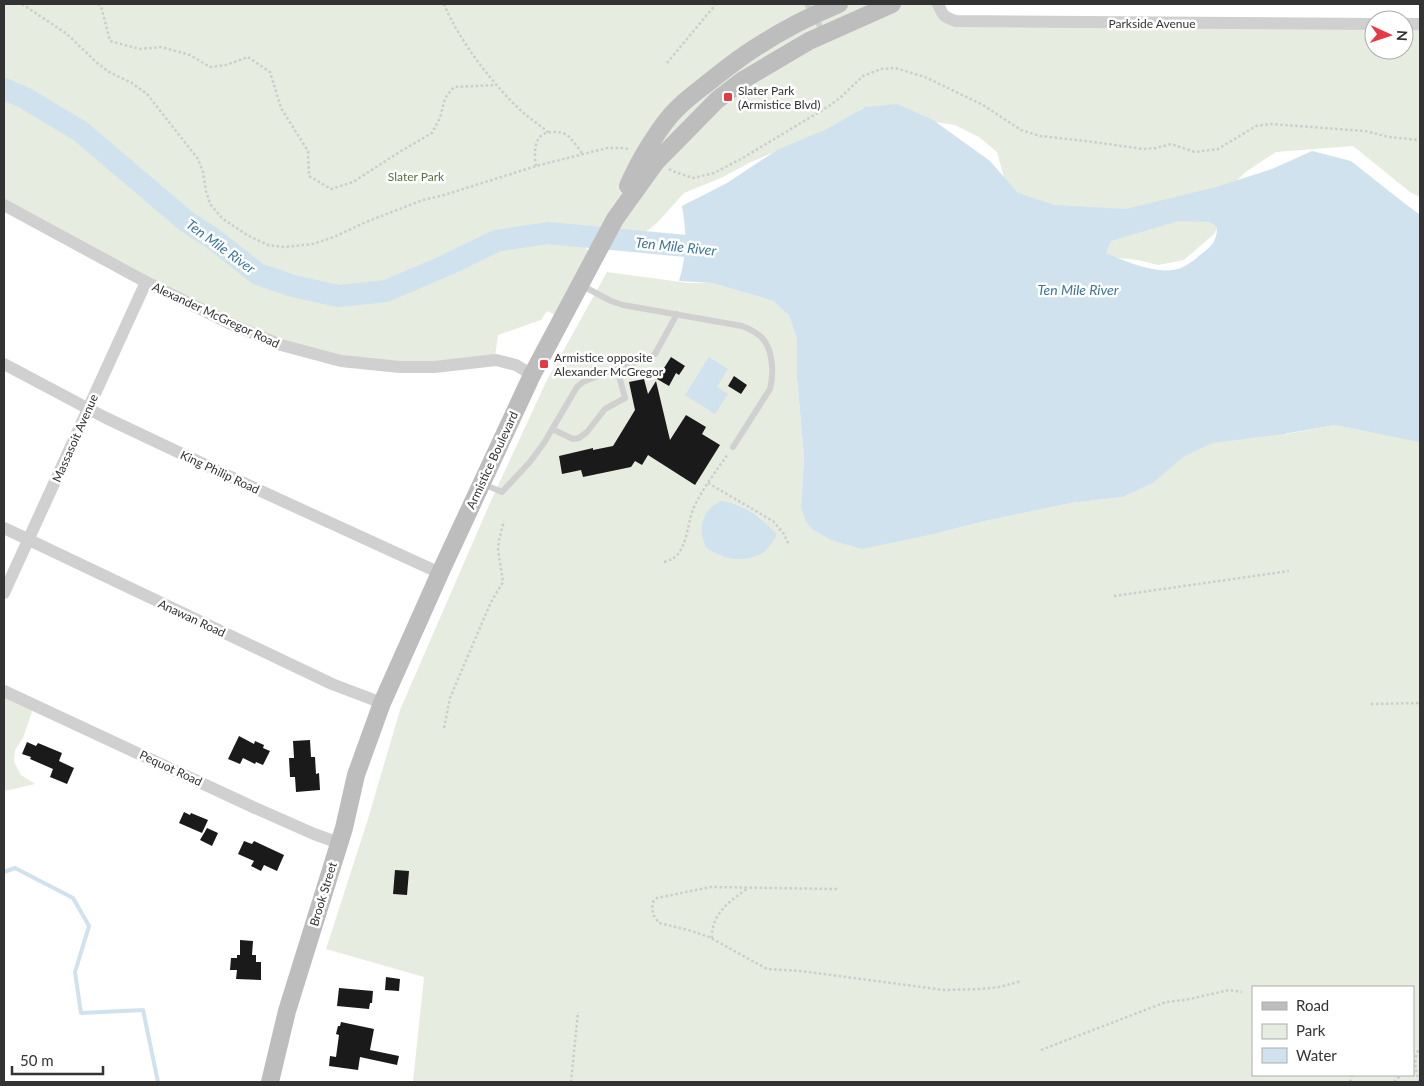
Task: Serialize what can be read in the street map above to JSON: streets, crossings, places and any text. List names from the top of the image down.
{
  "streets": {
    "main road": ["Armistice Boulevard", "Brook Street"],
    "street": [
      "Parkside Avenue",
      "Alexander McGregor Road",
      "Massasoit Avenue",
      "King Philip Road",
      "Anawan Road",
      "Pequot Road"
    ]
  },
  "crossings": [
    ["Alexander McGregor Road", "Massasoit Avenue"],
    ["Alexander McGregor Road", "Armistice Boulevard"],
    ["Massasoit Avenue", "King Philip Road"],
    ["Massasoit Avenue", "Anawan Road"],
    ["Armistice Boulevard", "King Philip Road"],
    ["Armistice Boulevard", "Anawan Road"],
    ["Armistice Boulevard", "Brook Street"],
    ["Anawan Road", "Brook Street"],
    ["Pequot Road", "Brook Street"]
  ],
  "water": ["Ten Mile River"],
  "parks": ["Slater Park"],
  "places": {
    "transit": ["Slater Park (Armistice Blvd)", "Armistice opposite Alexander McGregor"]
  },
  "legend": ["Road", "Park", "Water"],
  "scale_bar": "50 m",
  "north": "right"
}
